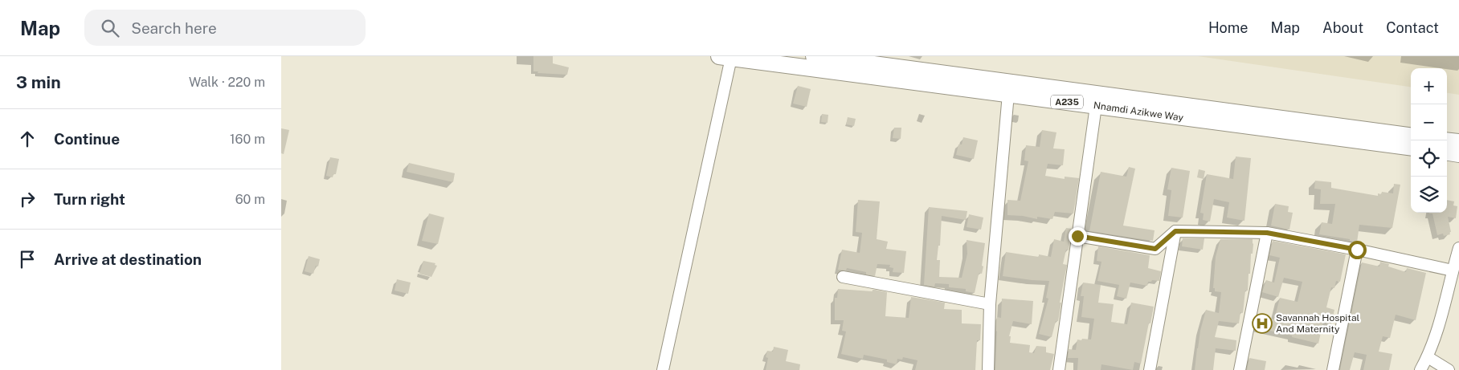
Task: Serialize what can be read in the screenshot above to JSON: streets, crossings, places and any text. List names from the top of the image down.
{
  "streets": {
    "highway": ["A235", "Nnamdi Azikwe Way"]
  },
  "places": {
    "hospital": ["Savannah Hospital And Maternity"]
  },
  "page": {
    "header": "Map",
    "search": "Search here",
    "nav": [
      "Home",
      "Map",
      "About",
      "Contact"
    ],
    "heading": ["3 min", "Walk · 220 m"],
    "map_buttons": ["+", "−"],
    "list": [
      ["Continue", "160 m"],
      ["Turn right", "60 m"],
      "Arrive at destination"
    ]
  }
}
